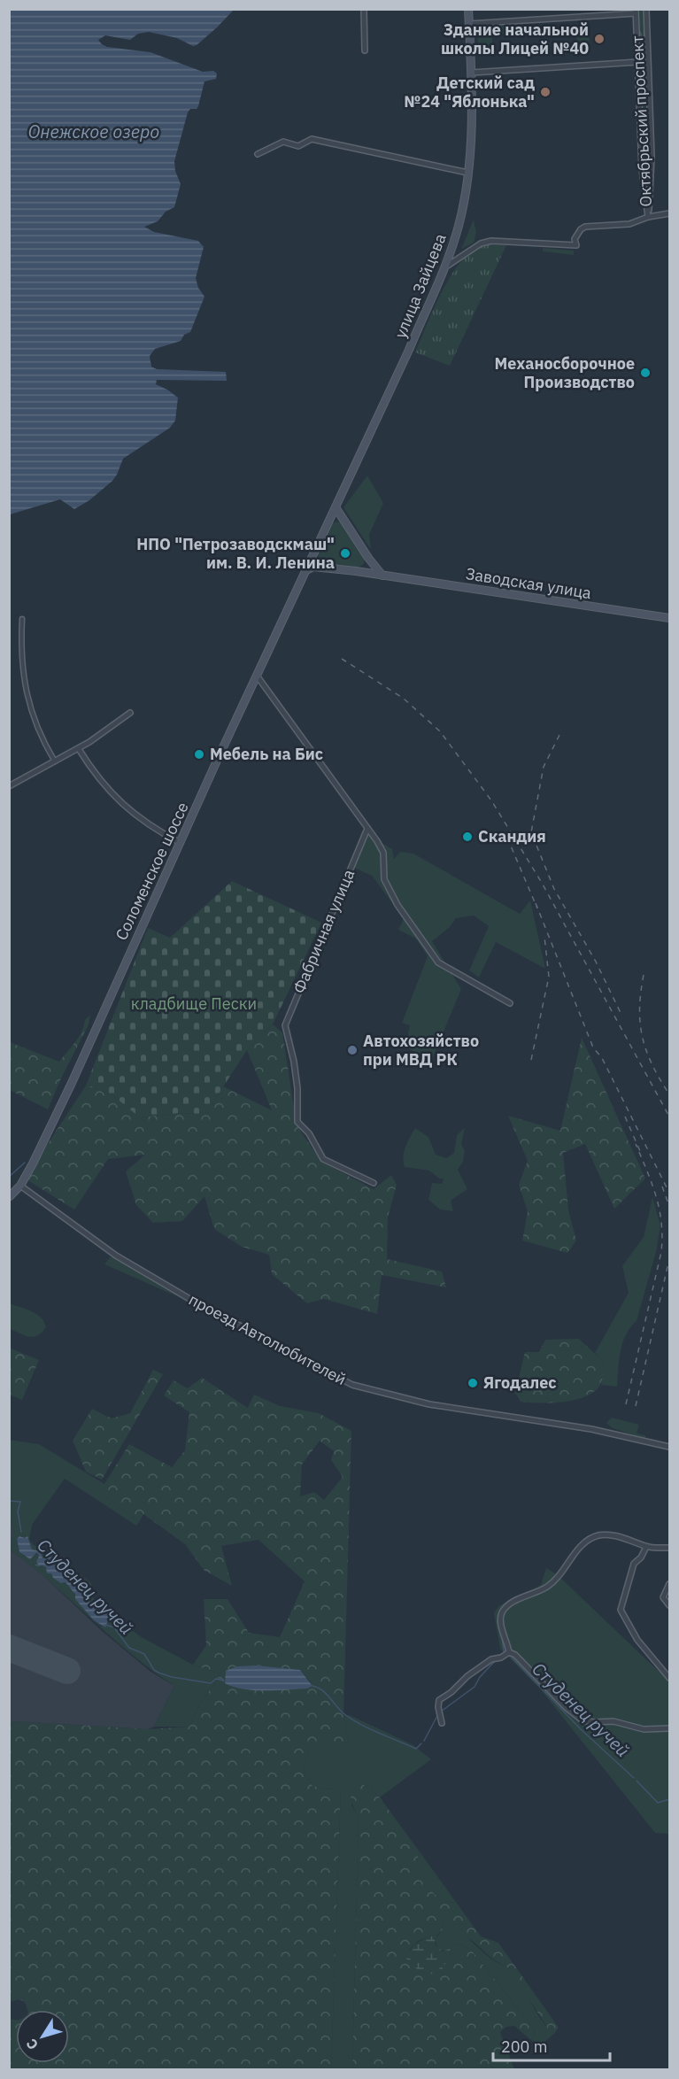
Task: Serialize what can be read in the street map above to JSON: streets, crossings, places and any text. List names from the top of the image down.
{
  "streets": {
    "main road": ["улица Зайцева", "Заводская улица", "Соломенское шоссе"],
    "street": ["Октябрьский проспект", "Фабричная улица", "проезд Автолюбителей"]
  },
  "crossings": [
    ["улица Зайцева", "Соломенское шоссе"],
    ["Соломенское шоссе", "проезд Автолюбителей"]
  ],
  "water": ["Онежское озеро", "Студенец ручей"],
  "parks": ["кладбище Пески"],
  "places": [
    "Здание начальной школы Лицей №40",
    "Детский сад №24 \"Яблонька\"",
    "Механосборочное Производство",
    "НПО \"Петрозаводскмаш\" им. В. И. Ленина",
    "Мебель на Бис",
    "Скандия",
    "Автохозяйство при МВД РК",
    "Ягодалес"
  ],
  "scale_bar": "200 m",
  "north": "bottom left"
}
